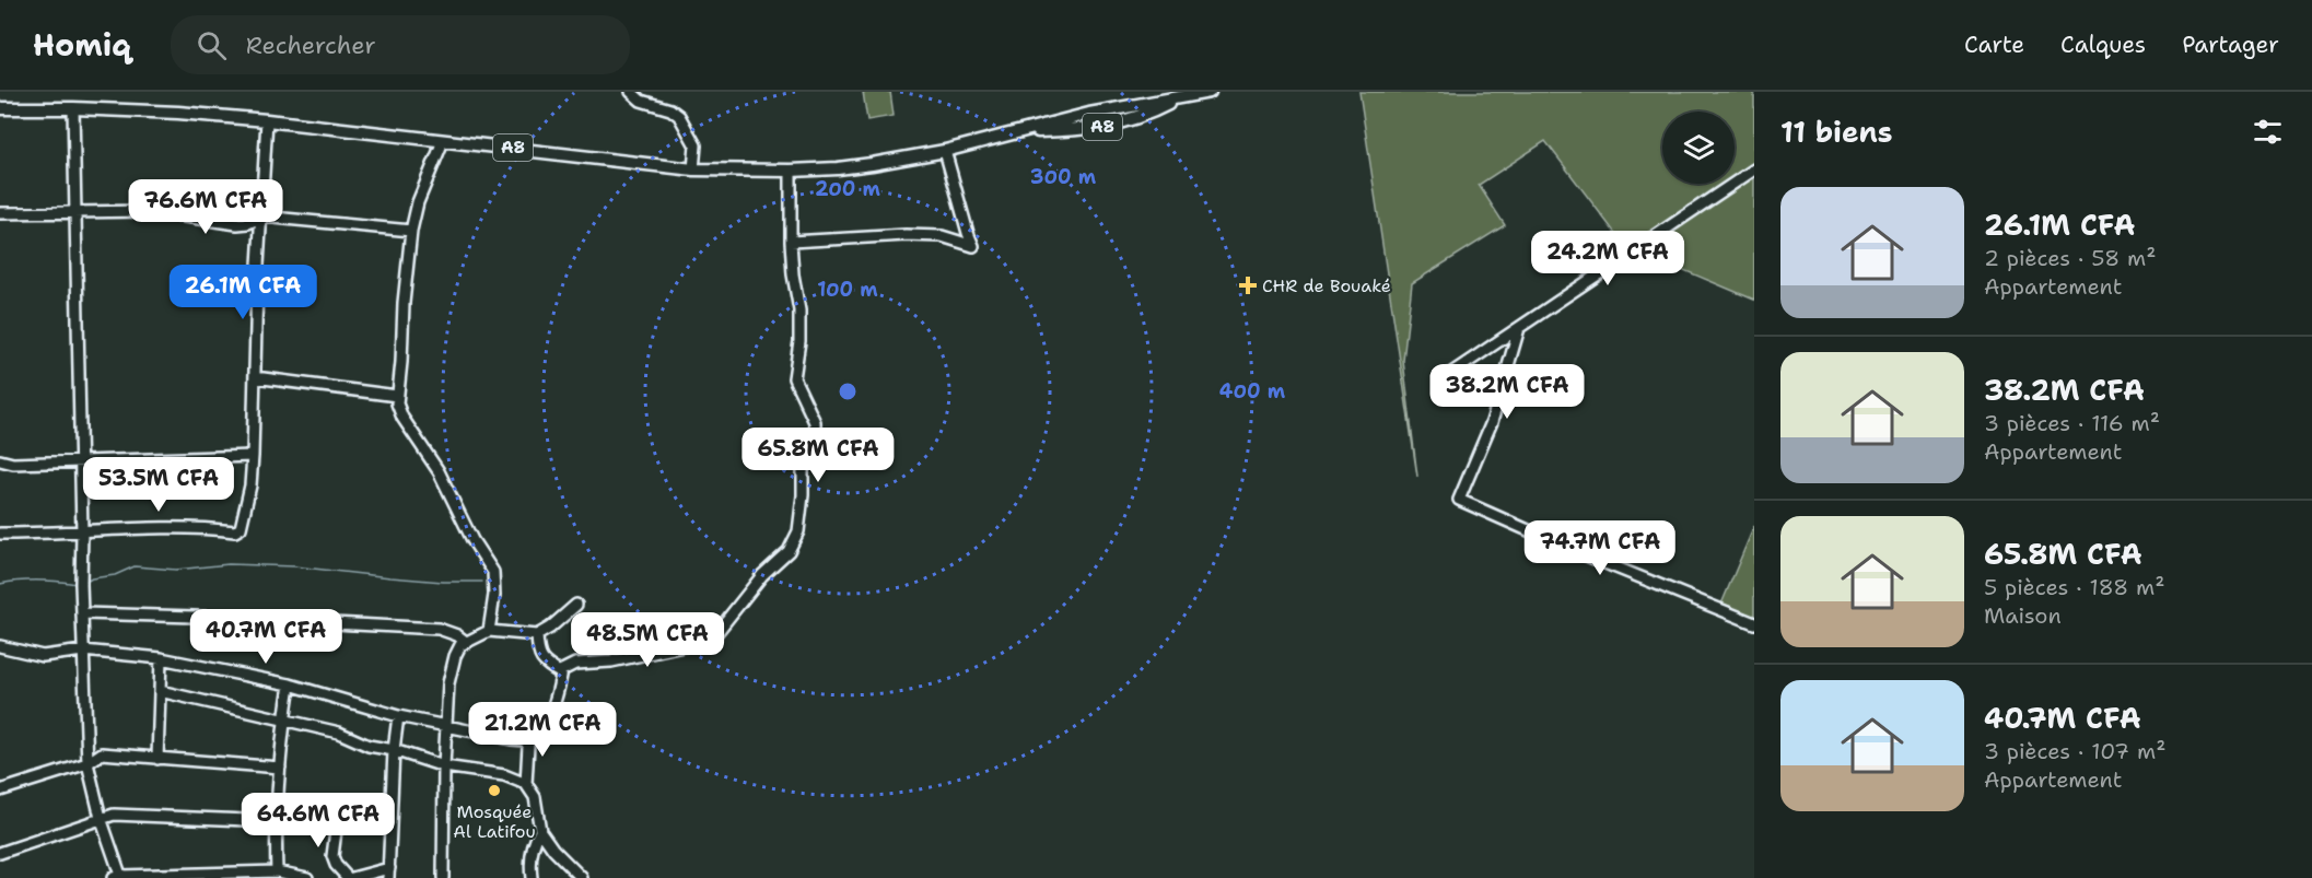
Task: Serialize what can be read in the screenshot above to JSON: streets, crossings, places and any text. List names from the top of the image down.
{
  "streets": {
    "main road": ["A8"]
  },
  "places": {
    "health": ["CHR de Bouaké"],
    "other": ["Mosquée Al Latifou"]
  },
  "page": {
    "header": "Homiq",
    "search": "Rechercher",
    "nav": ["Carte", "Calques", "Partager"],
    "heading": "11 biens",
    "list": [
      {
        "name": "26.1M CFA",
        "note": "2 pièces · 58 m² · Appartement"
      },
      {
        "name": "38.2M CFA",
        "note": "3 pièces · 116 m² · Appartement"
      },
      {
        "name": "65.8M CFA",
        "note": "5 pièces · 188 m² · Maison"
      },
      {
        "name": "40.7M CFA",
        "note": "3 pièces · 107 m² · Appartement"
      }
    ],
    "price": [
      "76.6M CFA",
      "24.2M CFA",
      "26.1M CFA",
      "38.2M CFA",
      "65.8M CFA",
      "53.5M CFA",
      "74.7M CFA",
      "40.7M CFA",
      "48.5M CFA",
      "21.2M CFA",
      "64.6M CFA"
    ]
  },
  "rings": [
    "300 m",
    "200 m",
    "100 m",
    "400 m"
  ]
}
